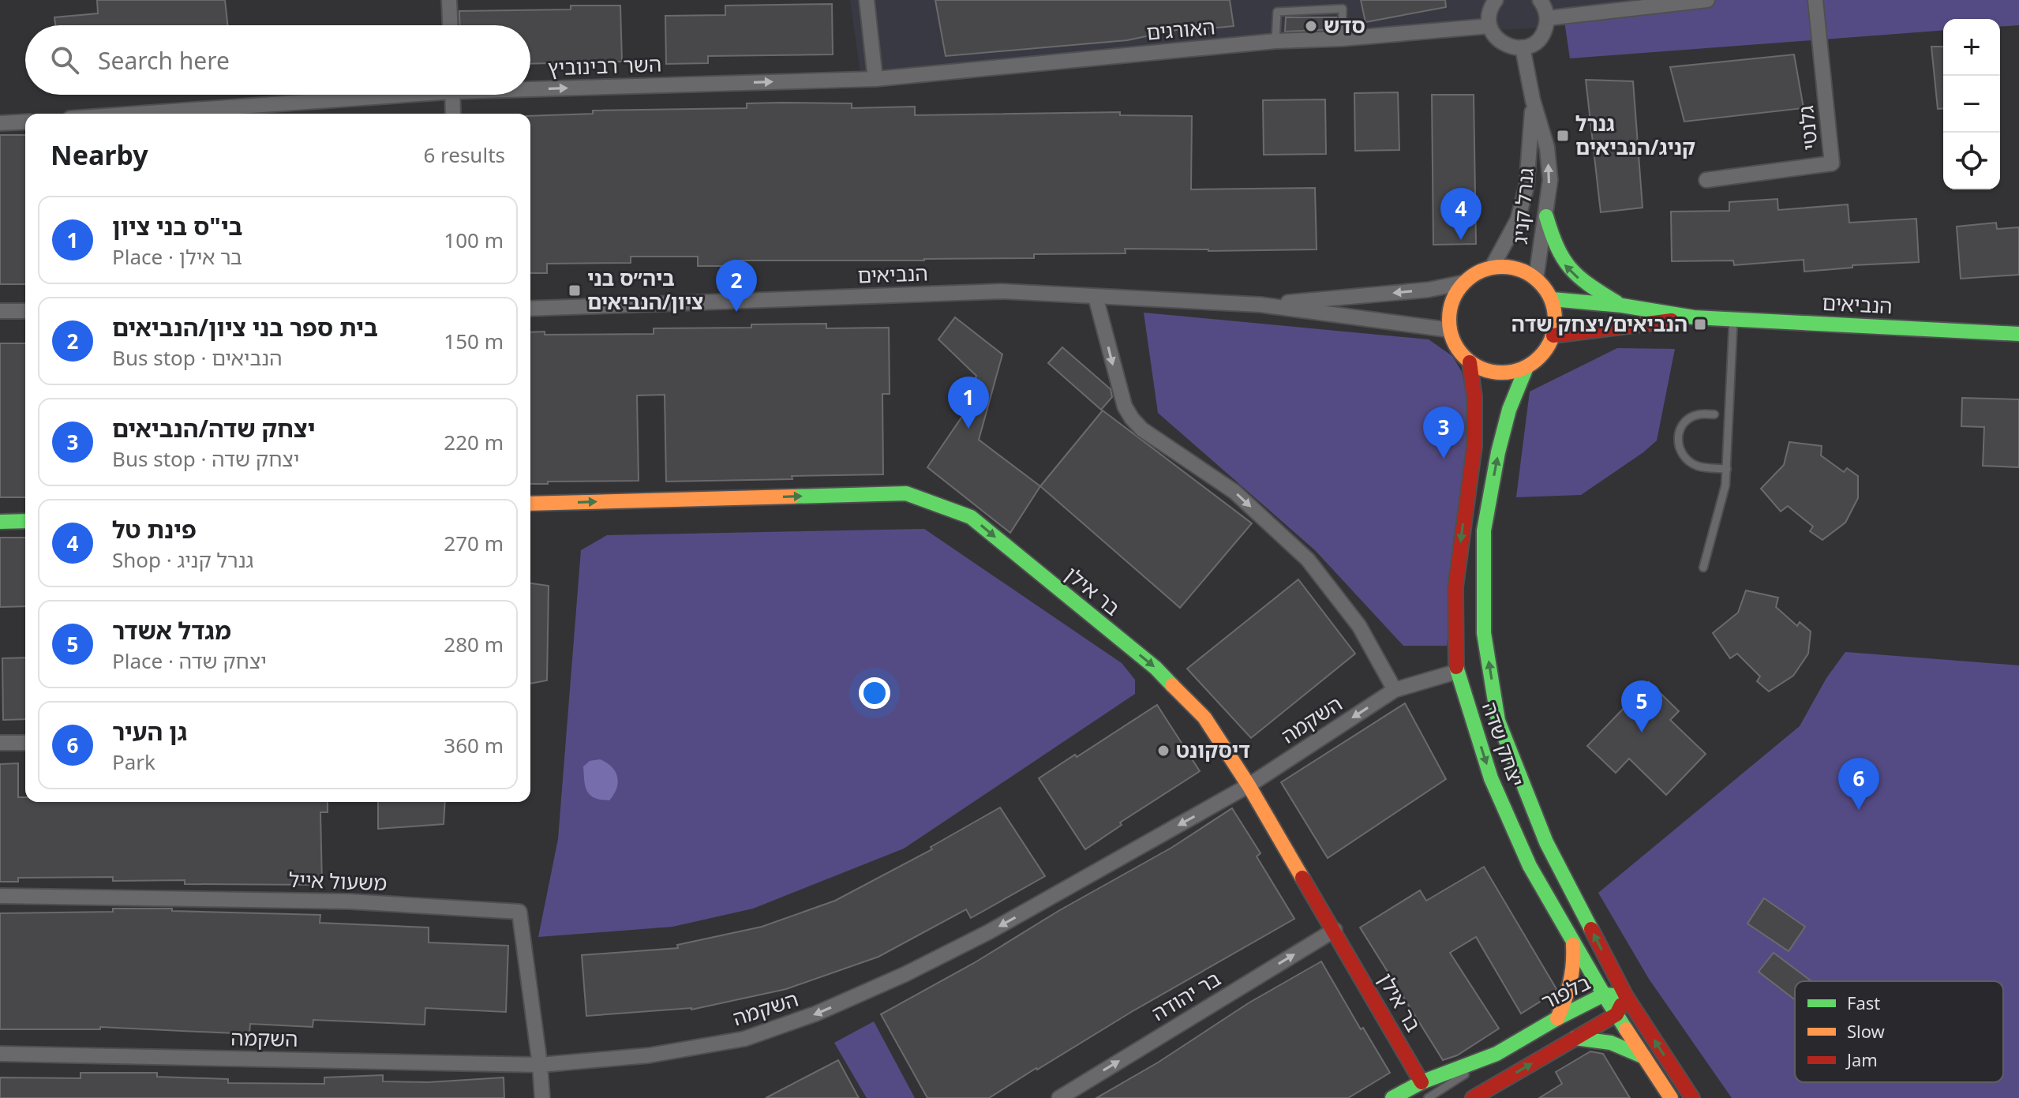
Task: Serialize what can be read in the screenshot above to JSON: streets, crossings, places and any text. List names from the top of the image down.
{
  "streets": {
    "street": [
      "האורגים",
      "השר רבינוביץ",
      "גלנטי",
      "גנרל קניג",
      "הנביאים",
      "בר אילן",
      "השקמה",
      "יצחק שדה",
      "משעול אייל",
      "בלפור",
      "בר יהודה"
    ]
  },
  "crossings": [
    ["האורגים", "השר רבינוביץ"],
    ["גנרל קניג", "הנביאים"],
    ["גנרל קניג", "יצחק שדה"],
    ["הנביאים", "יצחק שדה"],
    ["בר אילן", "השקמה"],
    ["בר אילן", "בלפור"],
    ["בר אילן", "בר יהודה"],
    ["השקמה", "יצחק שדה"],
    ["השקמה", "משעול אייל"],
    ["יצחק שדה", "בלפור"]
  ],
  "one_way": [
    "השר רבינוביץ",
    "בר אילן",
    "השקמה",
    "בר יהודה"
  ],
  "places": {
    "other": ["סדש", "דיסקונט"],
    "transit": ["גנרל קניג/הנביאים", "ביה״ס בני ציון/הנביאים", "הנביאים/יצחק שדה"]
  },
  "legend": ["Fast", "Slow", "Jam"],
  "page": {
    "map_buttons": ["+", "−"],
    "search": "Search here",
    "heading": ["Nearby", "6 results"],
    "pins": [
      "4",
      "2",
      "1",
      "3",
      "5",
      "6"
    ],
    "list": [
      {
        "mark": "1",
        "name": "בי\"ס בני ציון",
        "note": "Place · בר אילן",
        "value": "100 m"
      },
      {
        "mark": "2",
        "name": "בית ספר בני ציון/הנביאים",
        "note": "Bus stop · הנביאים",
        "value": "150 m"
      },
      {
        "mark": "3",
        "name": "יצחק שדה/הנביאים",
        "note": "Bus stop · יצחק שדה",
        "value": "220 m"
      },
      {
        "mark": "4",
        "name": "פינת טל",
        "note": "Shop · גנרל קניג",
        "value": "270 m"
      },
      {
        "mark": "5",
        "name": "מגדל אשדר",
        "note": "Place · יצחק שדה",
        "value": "280 m"
      },
      {
        "mark": "6",
        "name": "גן העיר",
        "note": "Park",
        "value": "360 m"
      }
    ]
  }
}
